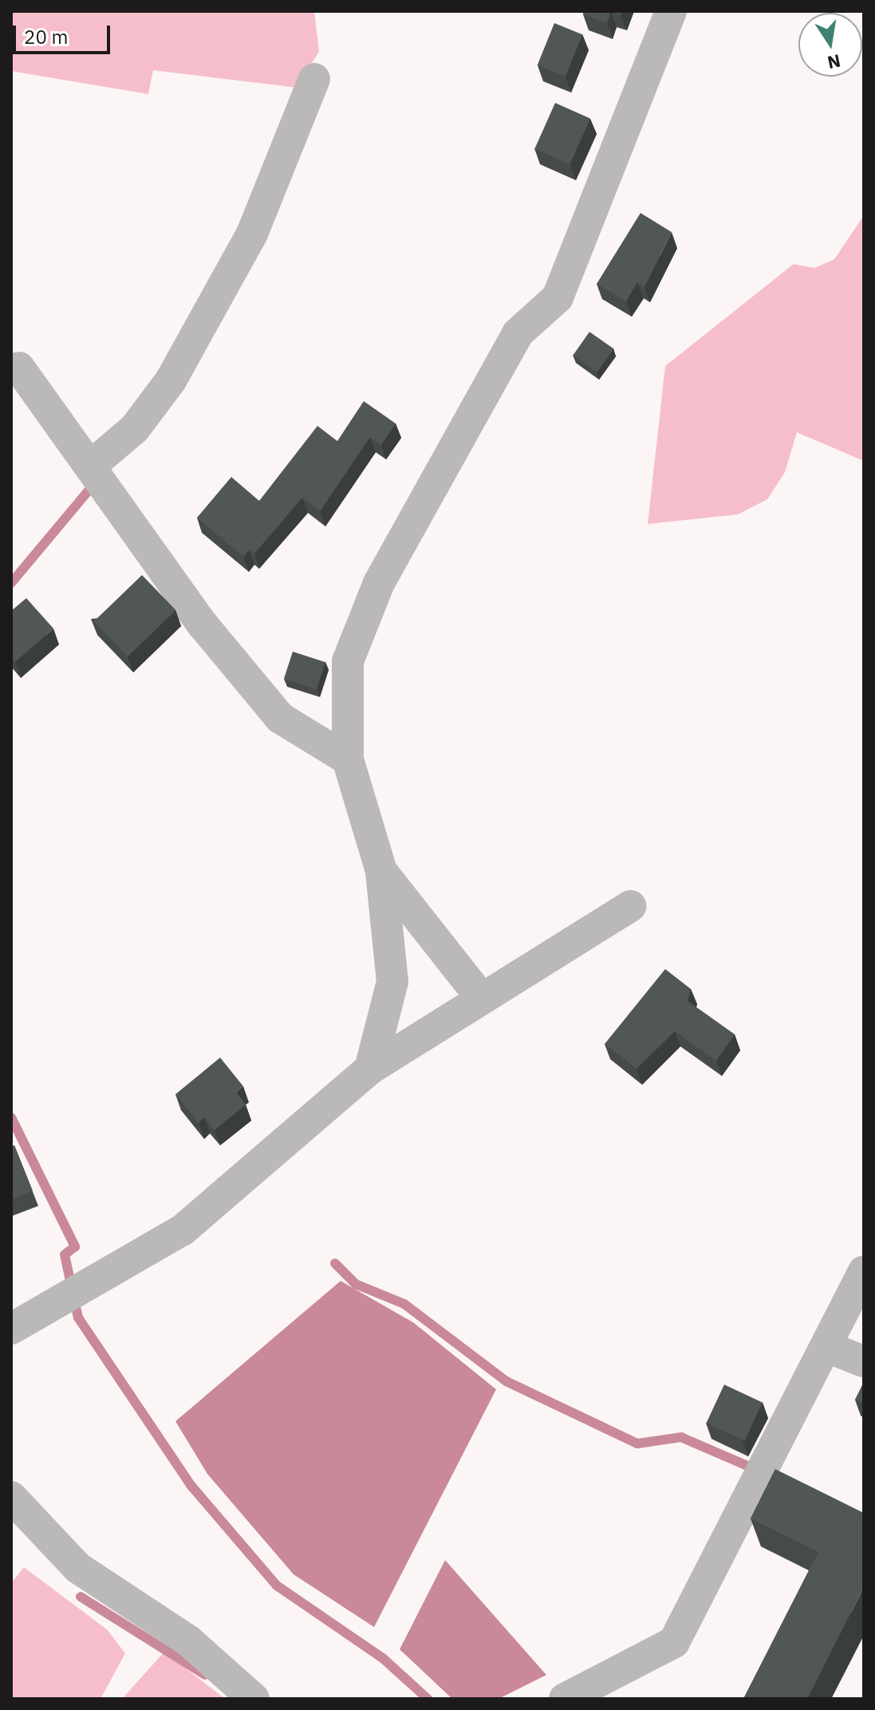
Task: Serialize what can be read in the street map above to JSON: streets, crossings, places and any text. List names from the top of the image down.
{
  "scale_bar": "20 m",
  "north": "bottom"
}
